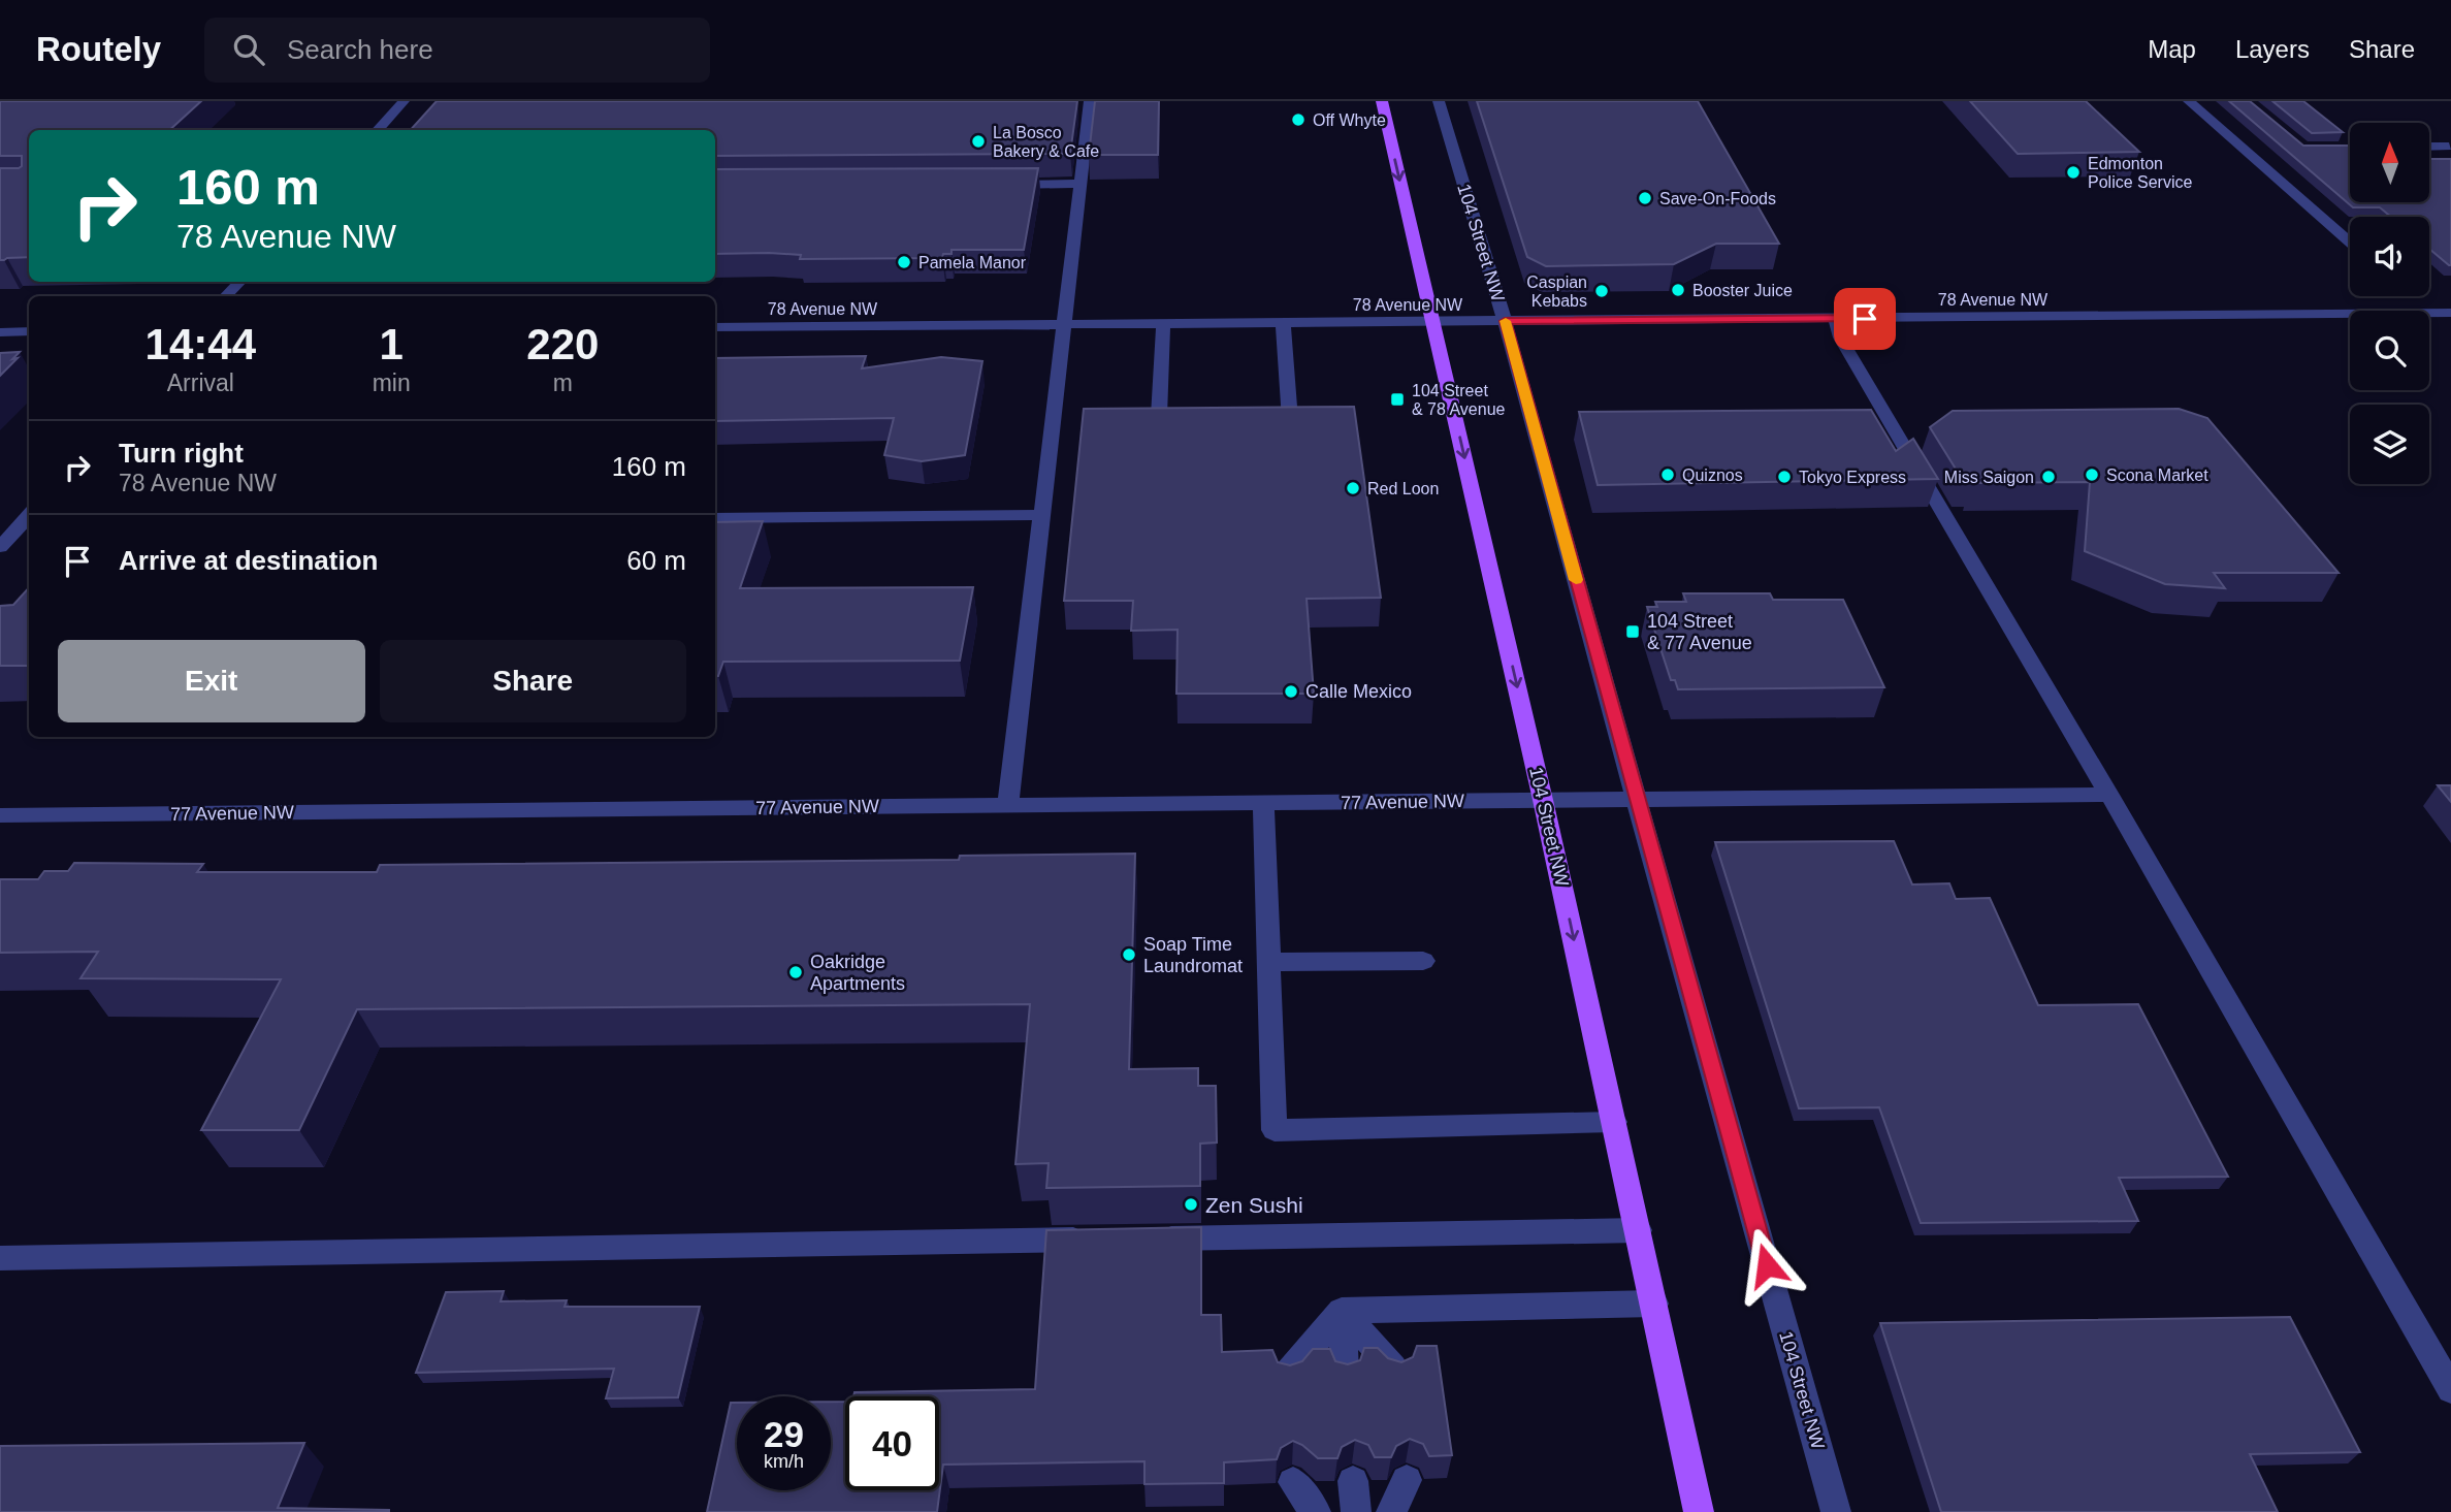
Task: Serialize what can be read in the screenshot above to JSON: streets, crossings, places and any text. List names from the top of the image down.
{
  "streets": {
    "main road": ["104 Street NW"],
    "street": ["78 Avenue NW", "77 Avenue NW"]
  },
  "crossings": [
    ["104 Street NW", "78 Avenue NW"],
    ["104 Street NW", "77 Avenue NW"]
  ],
  "one_way": ["104 Street NW"],
  "places": {
    "other": [
      "Off Whyte",
      "La Bosco Bakery & Cafe",
      "Edmonton Police Service",
      "Save-On-Foods",
      "Pamela Manor",
      "Booster Juice",
      "Caspian Kebabs",
      "Quiznos",
      "Scona Market",
      "Tokyo Express",
      "Miss Saigon",
      "Red Loon",
      "Calle Mexico",
      "Soap Time Laundromat",
      "Oakridge Apartments",
      "Zen Sushi"
    ],
    "transit": ["104 Street & 78 Avenue", "104 Street & 77 Avenue"]
  },
  "north": "top",
  "page": {
    "header": "Routely",
    "search": "Search here",
    "nav": ["Map", "Layers", "Share"],
    "turn": ["160 m", "78 Avenue NW"],
    "eta": [
      "14:44",
      "Arrival",
      "1",
      "min",
      "220",
      "m"
    ],
    "list": [
      {
        "name": "Turn right",
        "note": "78 Avenue NW",
        "value": "160 m"
      },
      {
        "name": "Arrive at destination",
        "value": "60 m"
      }
    ],
    "buttons": ["Exit", "Share"],
    "speed": "29 km/h",
    "limit": "40"
  }
}
